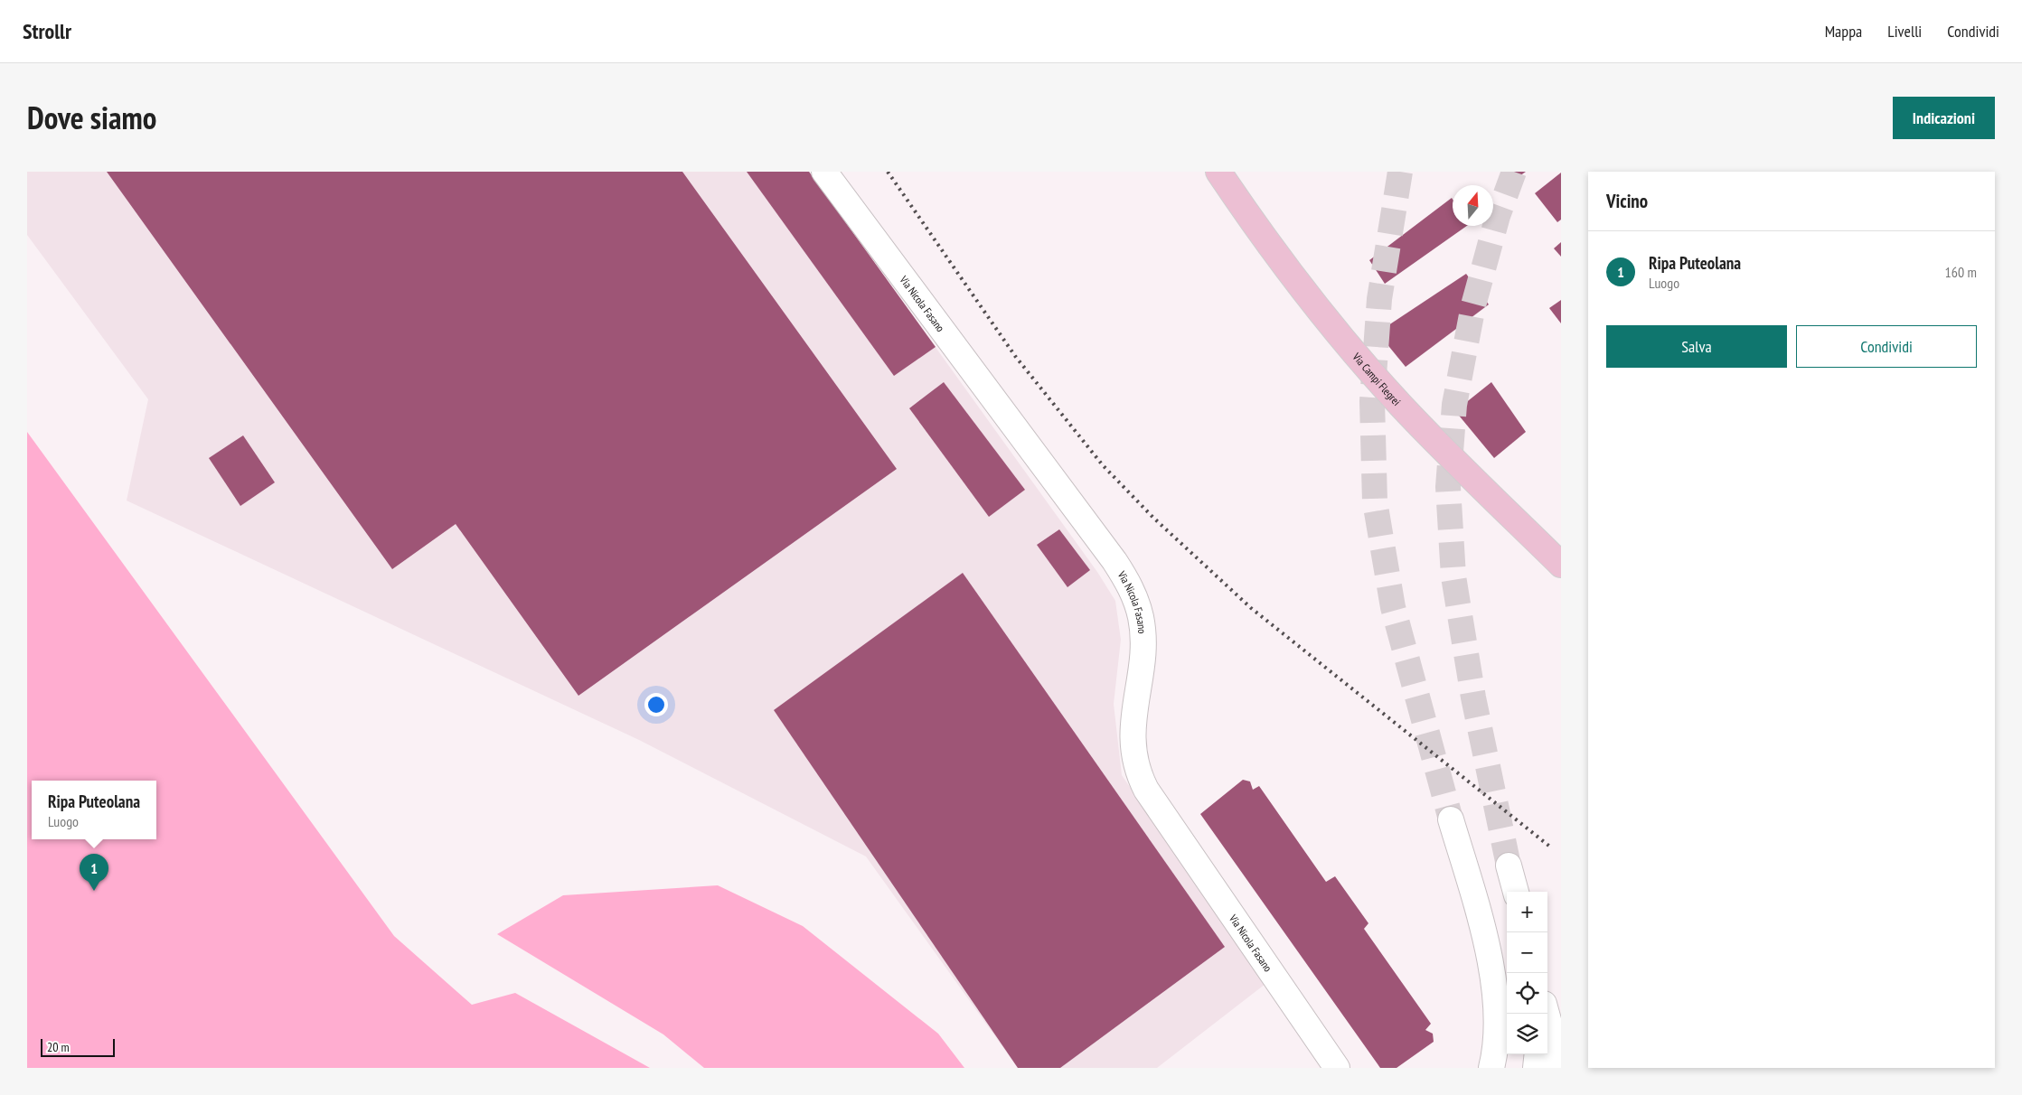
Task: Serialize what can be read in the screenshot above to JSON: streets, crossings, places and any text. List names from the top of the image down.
{
  "streets": {
    "main road": ["Via Campi Flegrei"],
    "street": ["Via Nicola Fasano"]
  },
  "scale_bar": "20 m",
  "north": "top",
  "page": {
    "header": "Strollr",
    "nav": ["Mappa", "Livelli", "Condividi"],
    "title": "Dove siamo",
    "buttons": [
      "Indicazioni",
      ["Salva", "Condividi"]
    ],
    "heading": "Vicino",
    "list": [
      {
        "mark": "1",
        "name": "Ripa Puteolana",
        "note": "Luogo",
        "value": "160 m"
      }
    ],
    "popup": ["Ripa Puteolana", "Luogo"],
    "pins": "1",
    "map_buttons": ["+", "−"],
    "scale": "20 m"
  }
}
